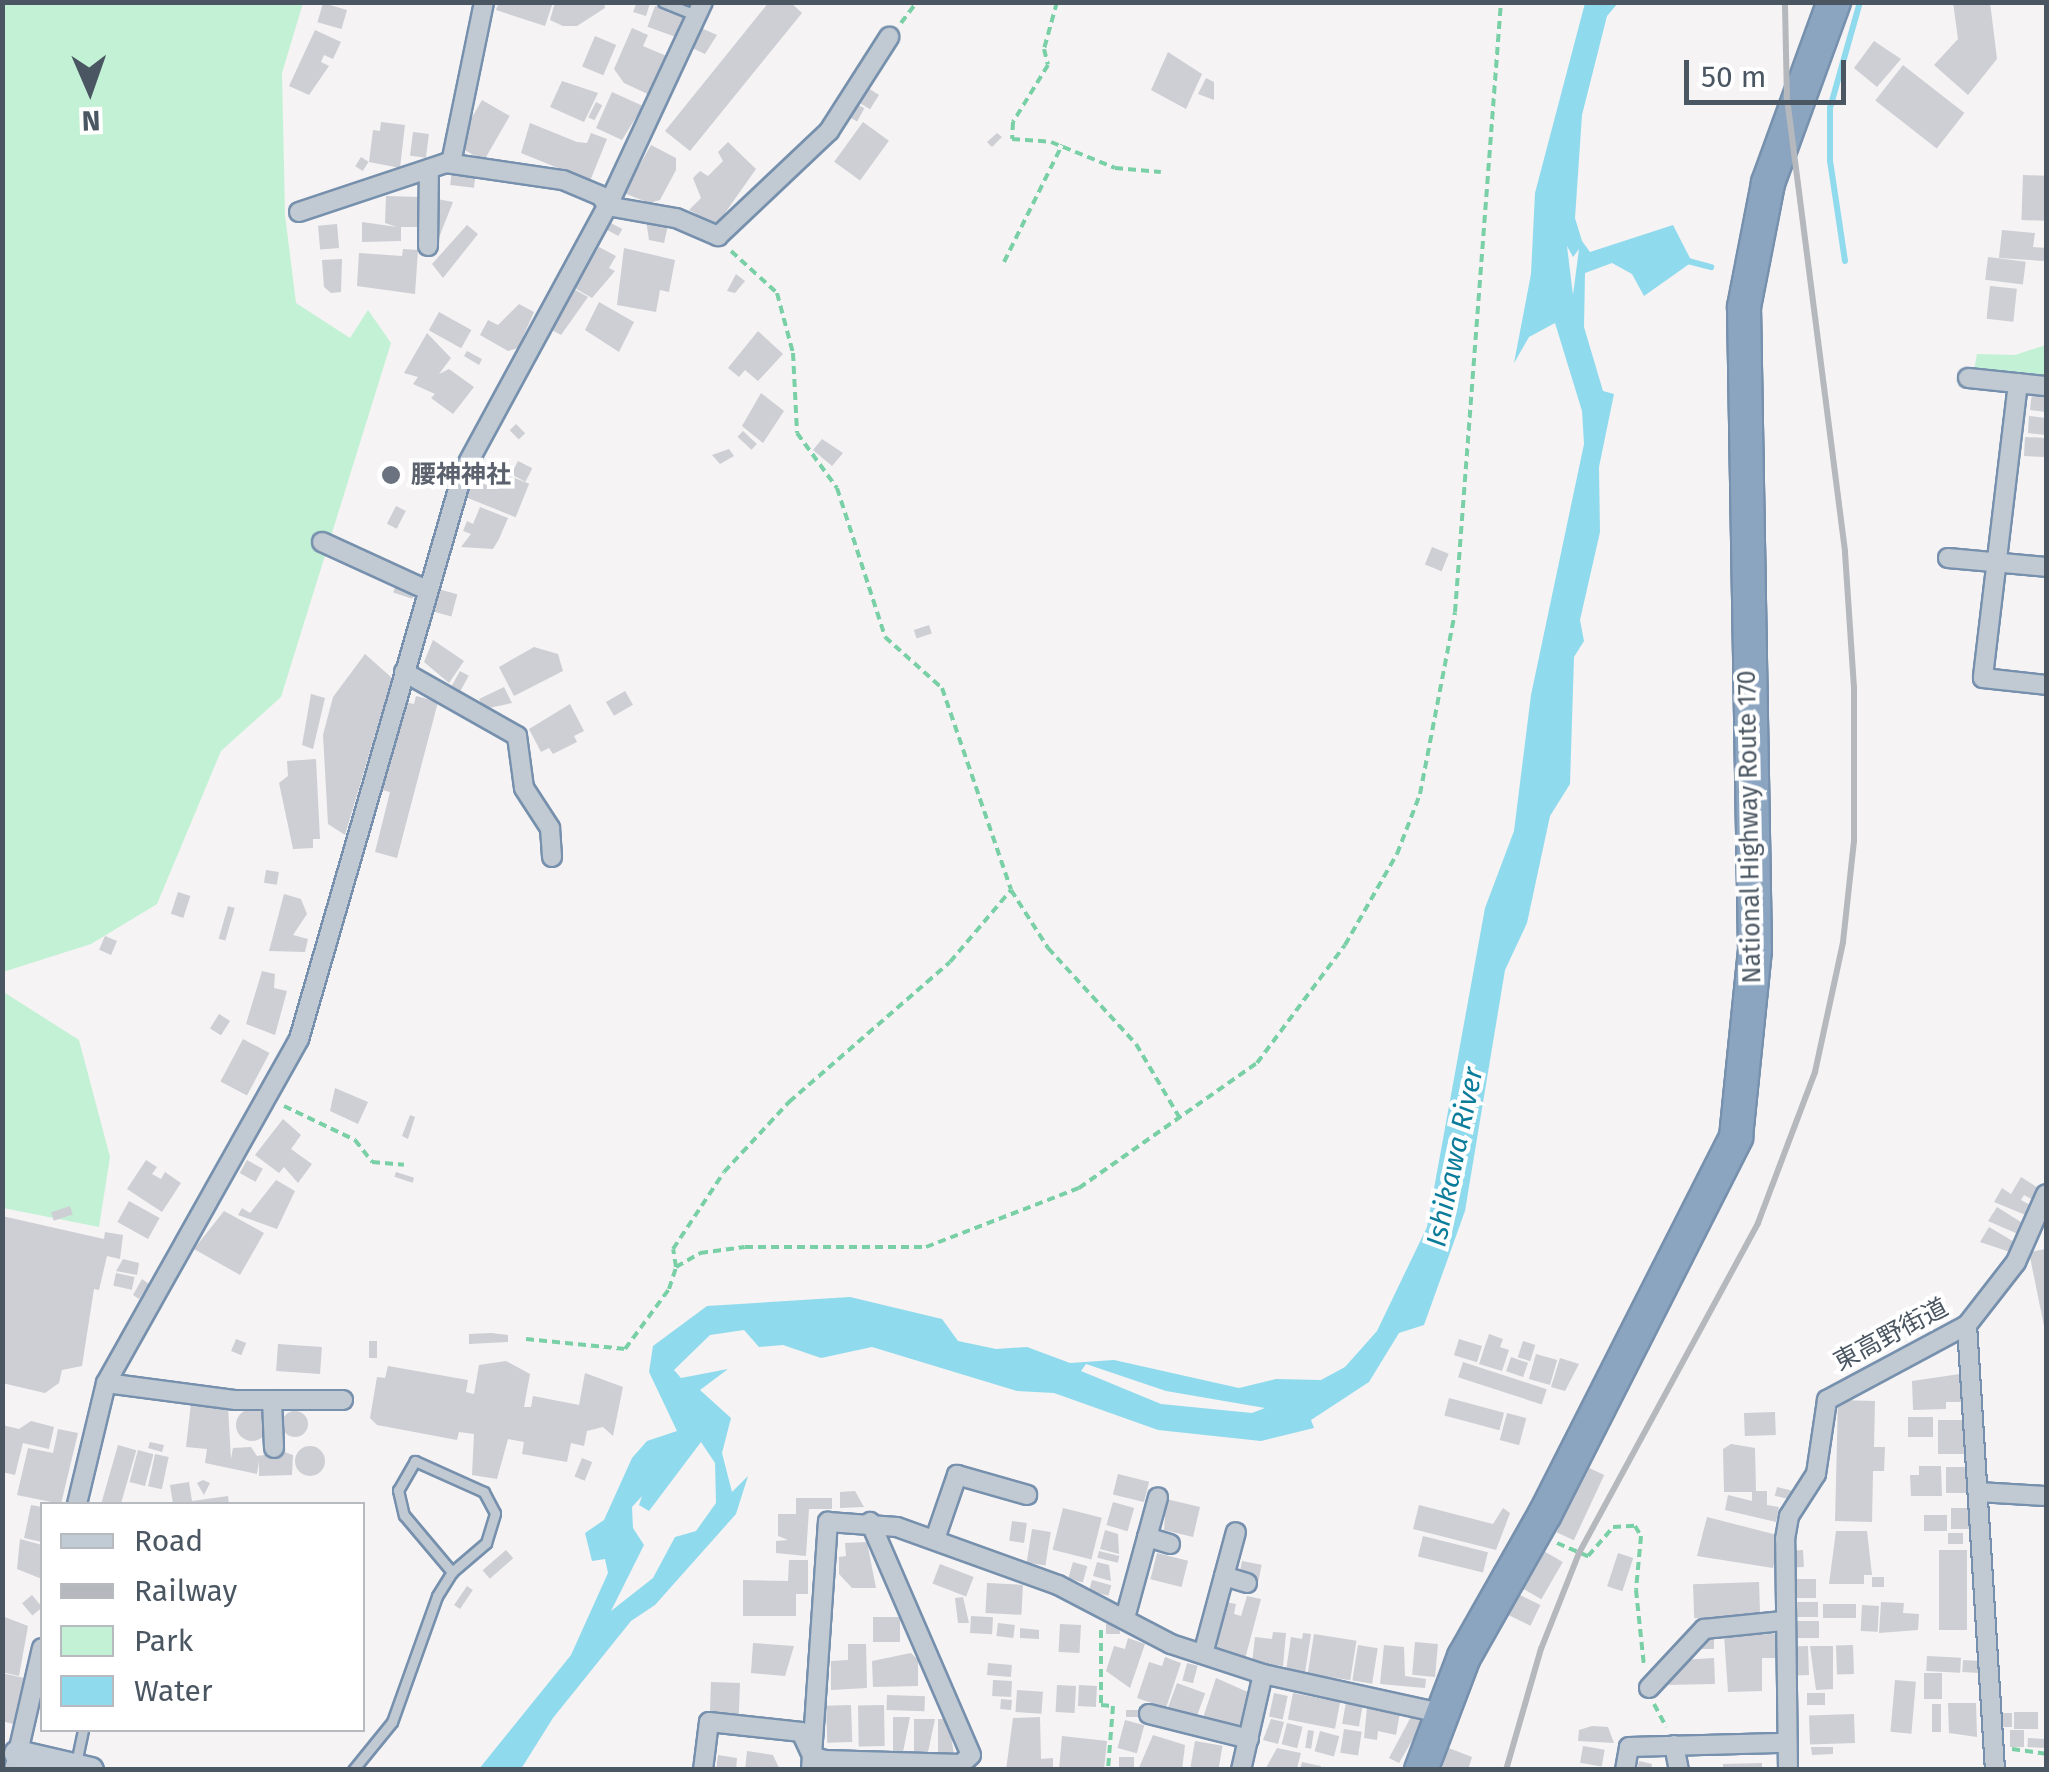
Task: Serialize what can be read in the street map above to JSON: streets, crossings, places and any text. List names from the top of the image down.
{
  "streets": {
    "highway": ["National Highway Route 170"],
    "street": ["東高野街道"]
  },
  "water": ["Ishikawa River"],
  "places": ["腰神神社"],
  "legend": [
    "Road",
    "Railway",
    "Park",
    "Water"
  ],
  "scale_bar": "50 m",
  "north": "bottom"
}
